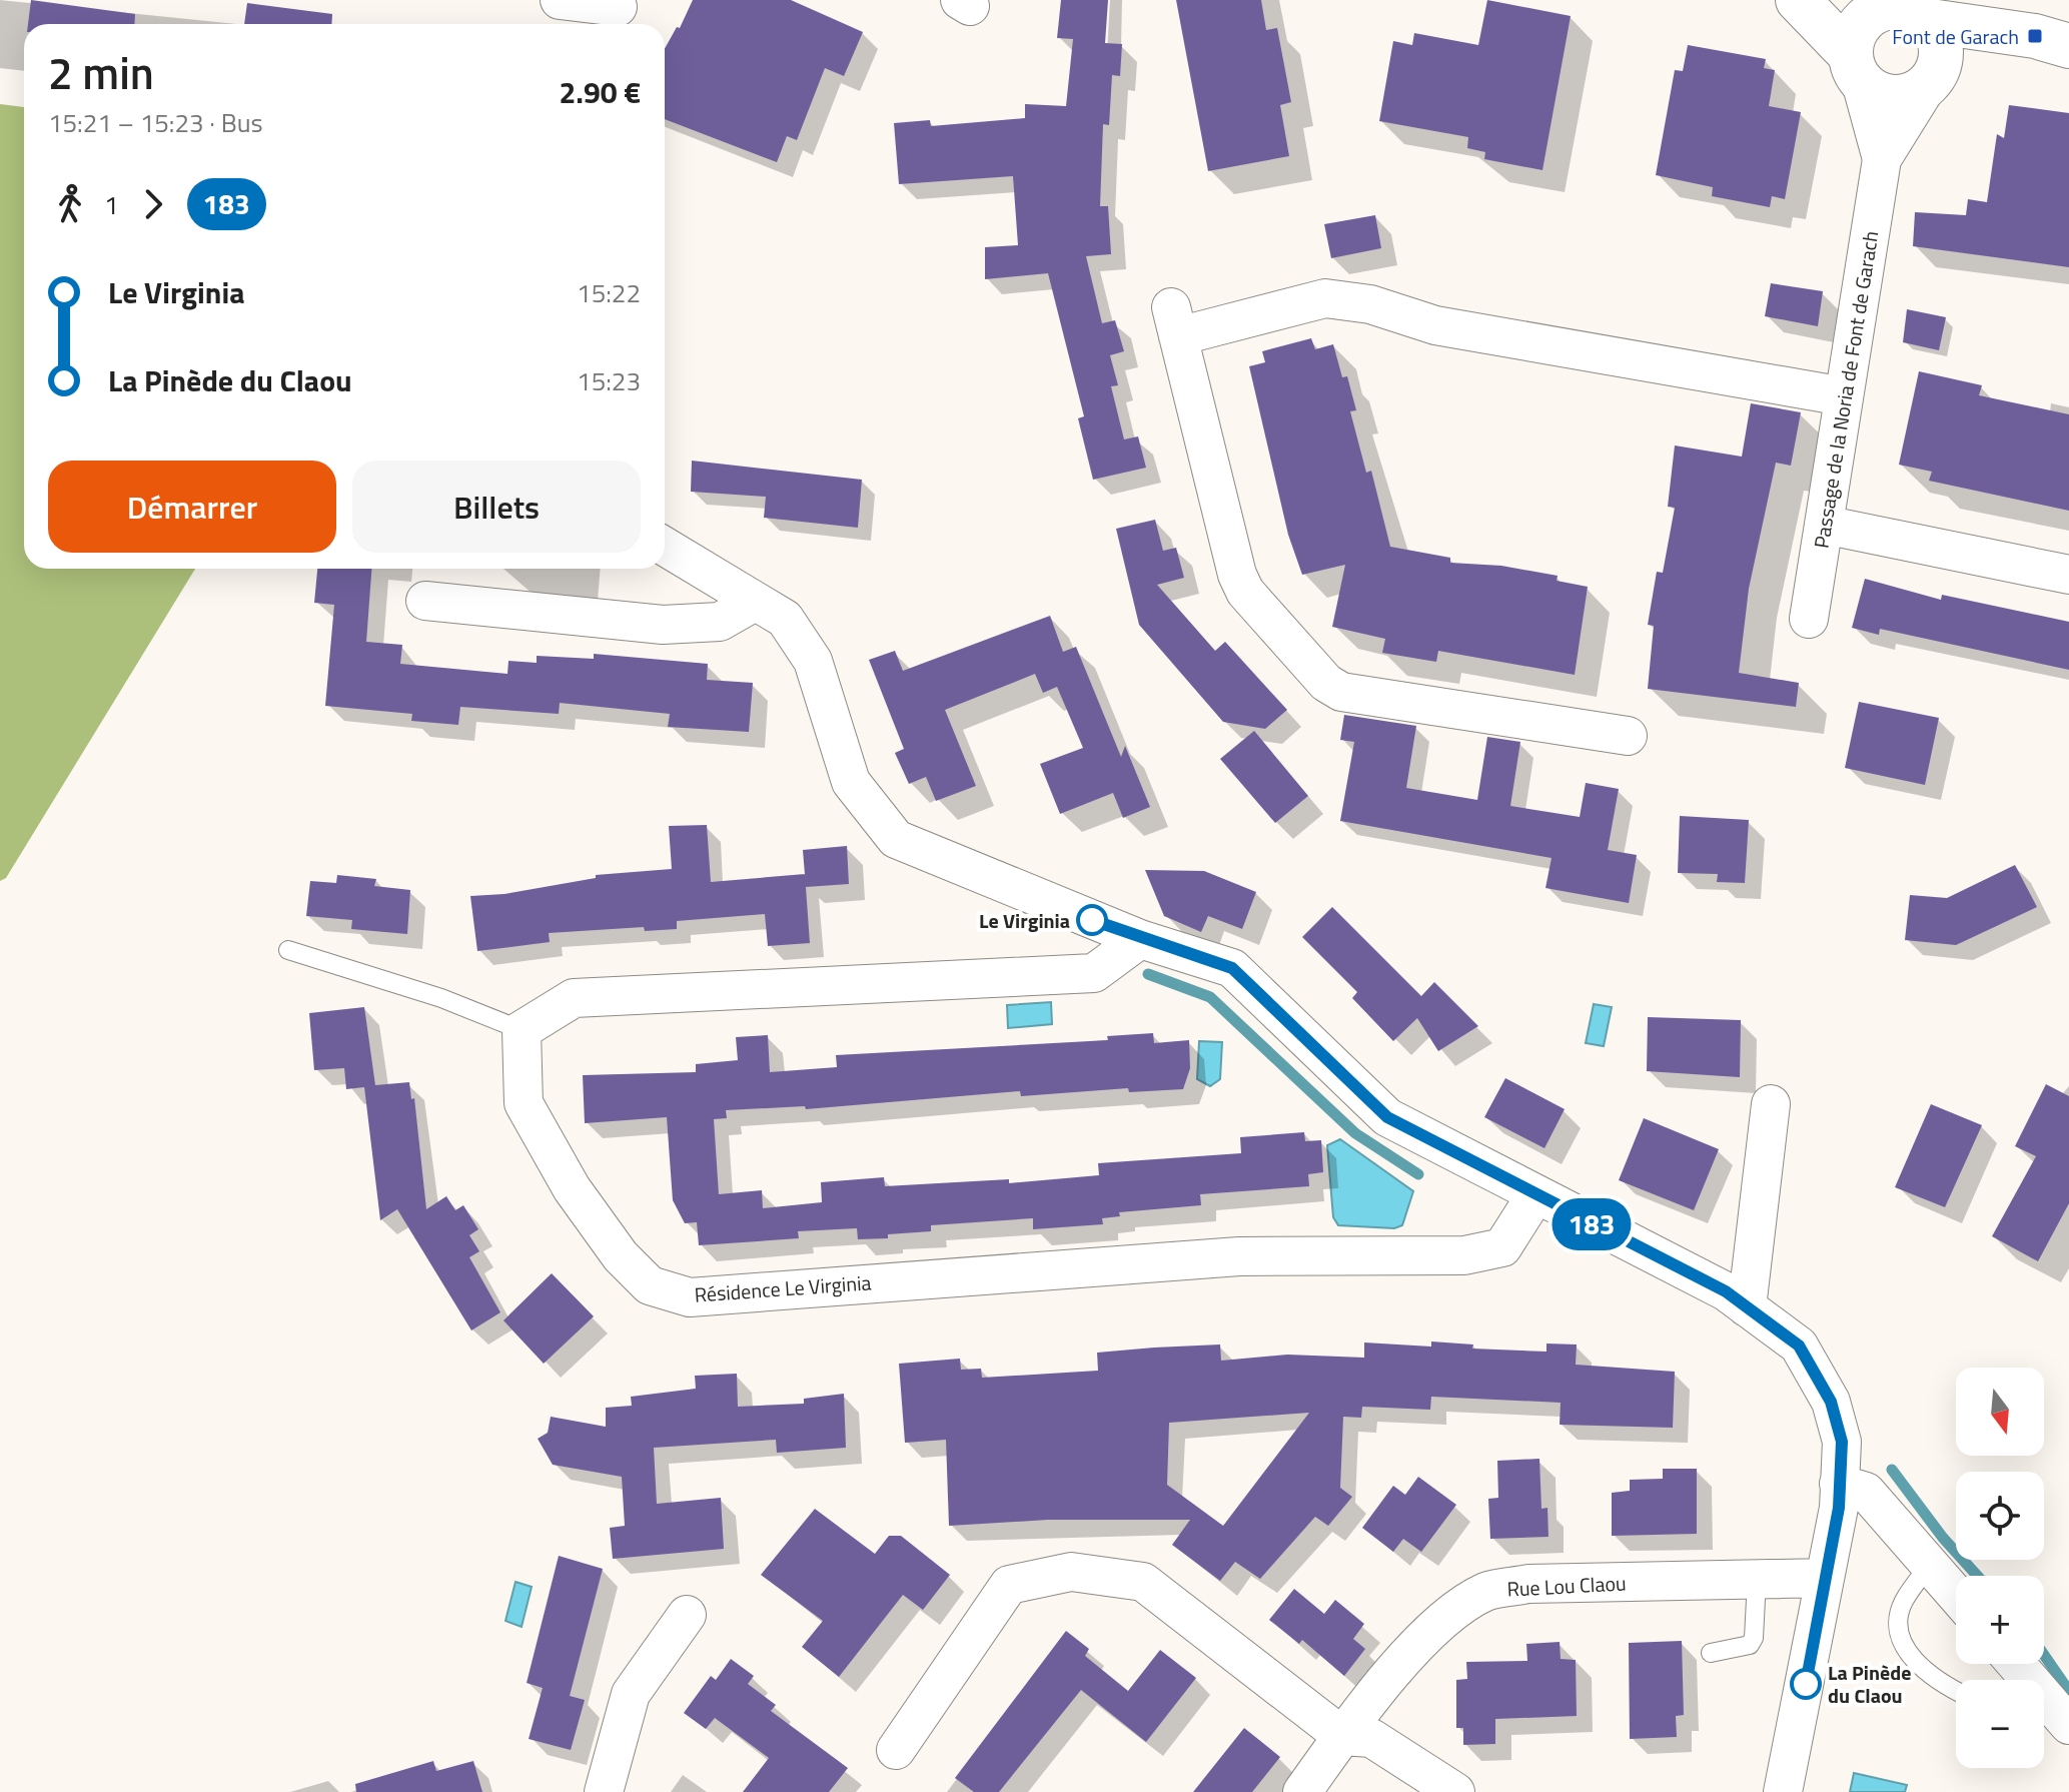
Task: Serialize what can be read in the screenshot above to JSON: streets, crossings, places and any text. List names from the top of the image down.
{
  "streets": {
    "street": ["Passage de la Noria de Font de Garach", "Résidence Le Virginia", "Rue Lou Claou"]
  },
  "places": {
    "transit": ["Font de Garach"],
    "other": ["Le Virginia", "La Pinède du Claou"]
  },
  "lines": ["bus line 183"],
  "north": "bottom",
  "page": {
    "on_map": "183",
    "heading": ["2 min", "15:21 – 15:23 · Bus", "2.90 €"],
    "legs": ["1", "183"],
    "list": [
      {
        "name": "Le Virginia",
        "value": "15:22"
      },
      {
        "name": "La Pinède du Claou",
        "value": "15:23"
      }
    ],
    "buttons": ["Démarrer", "Billets"],
    "map_buttons": ["+", "−"]
  }
}
